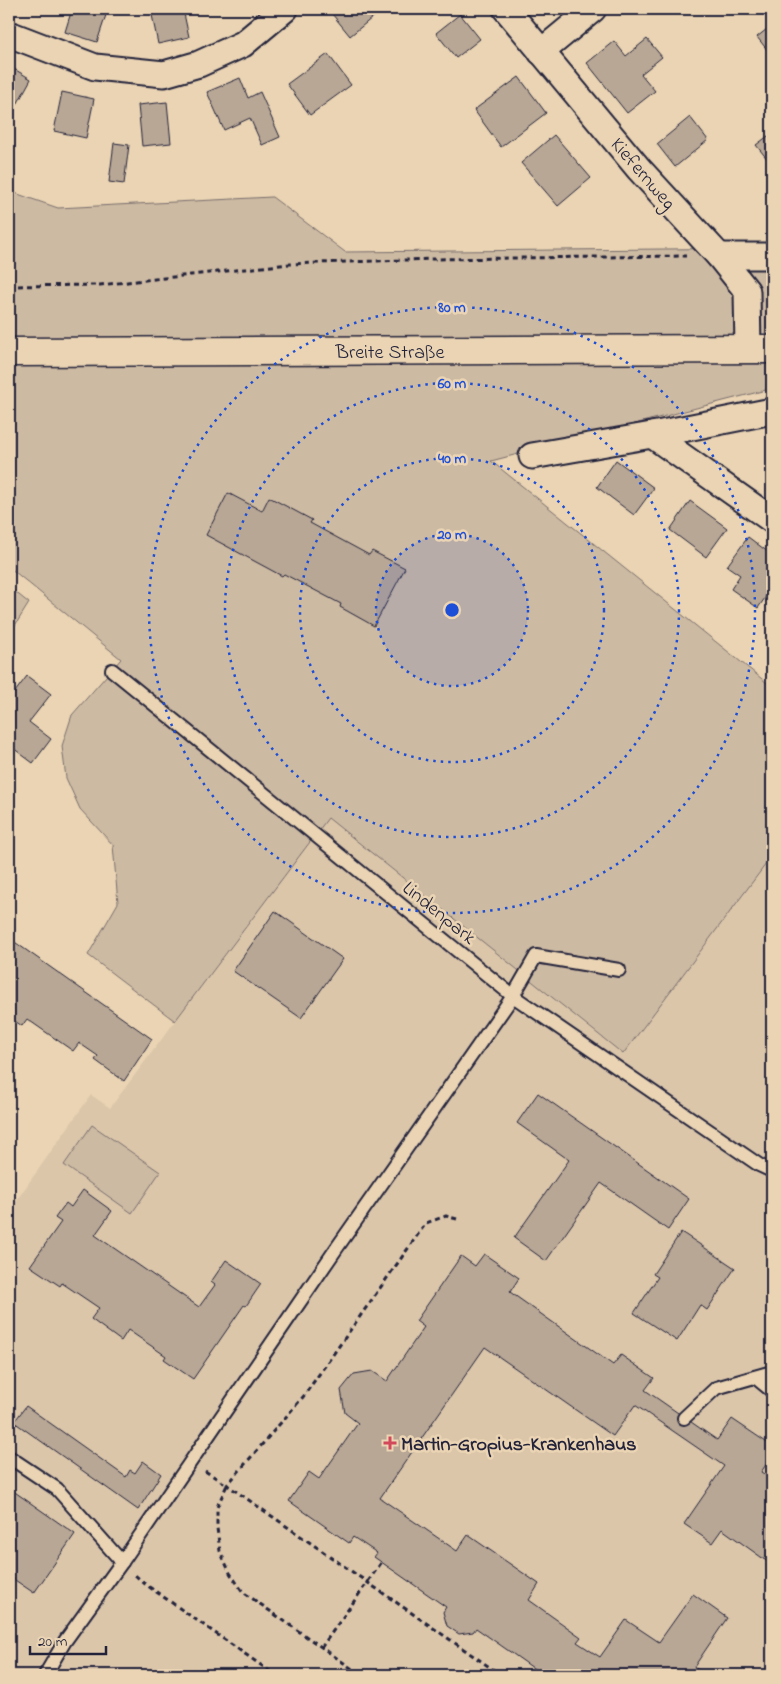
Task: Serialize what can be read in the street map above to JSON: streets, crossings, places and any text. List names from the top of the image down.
{
  "streets": {
    "main road": ["Breite Straße"],
    "street": ["Kiefernweg"],
    "lane": ["Lindenpark"]
  },
  "crossings": [
    ["Kiefernweg", "Breite Straße"]
  ],
  "places": {
    "health": ["Martin-Gropius-Krankenhaus"]
  },
  "scale_bar": "20 m",
  "rings": [
    "80 m",
    "60 m",
    "40 m",
    "20 m"
  ]
}
